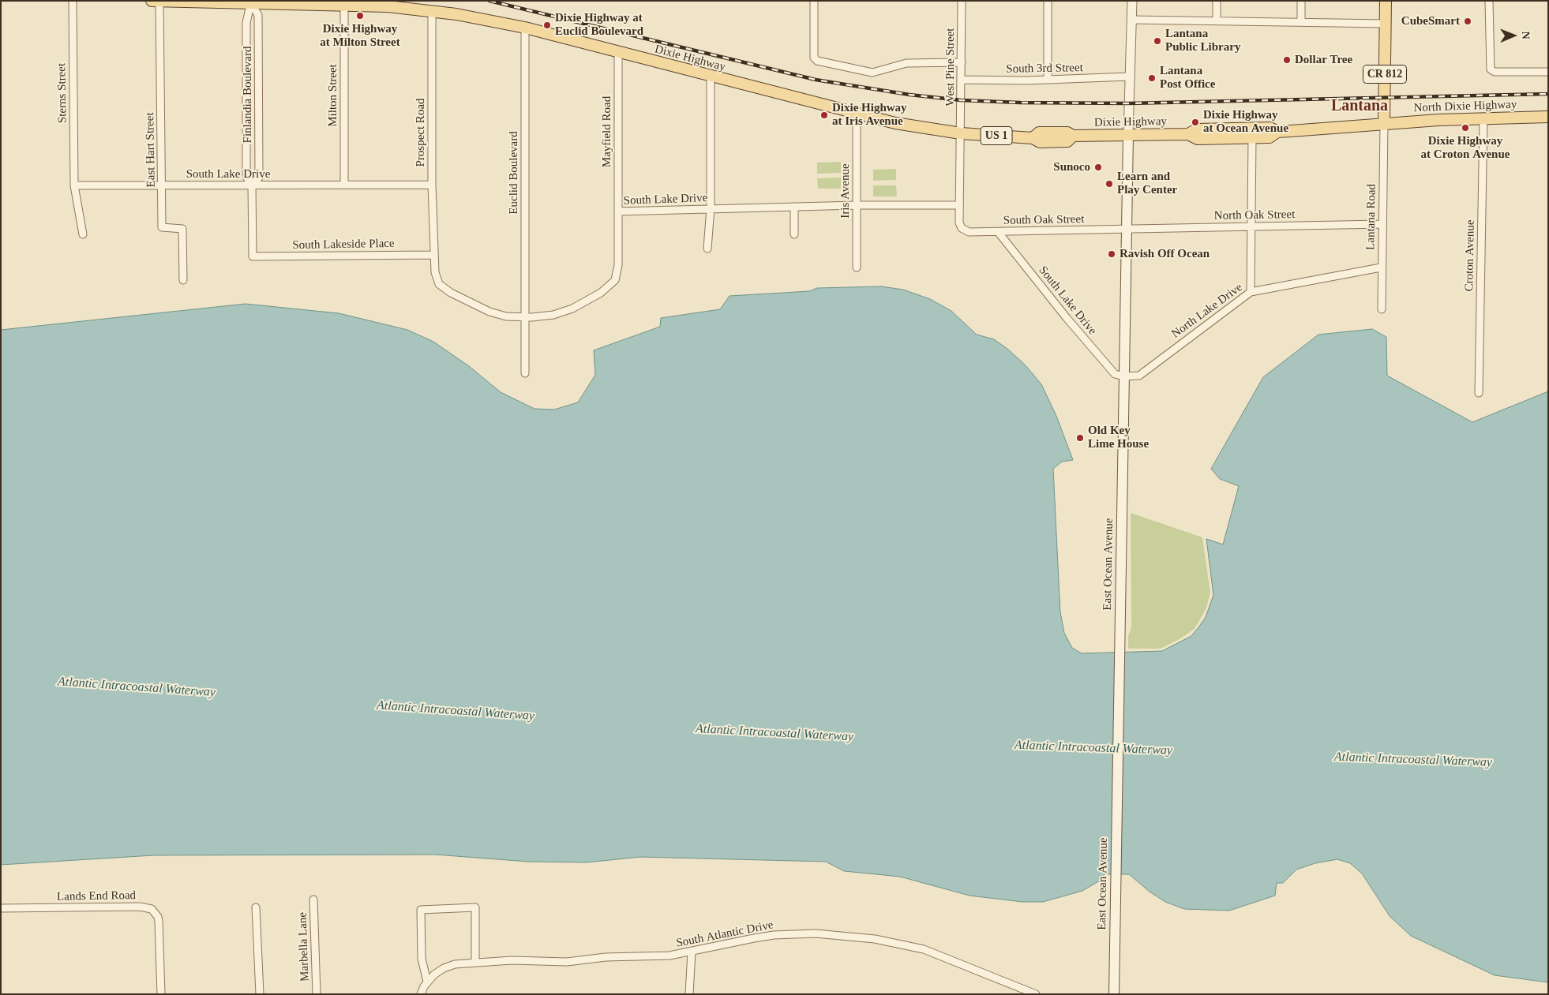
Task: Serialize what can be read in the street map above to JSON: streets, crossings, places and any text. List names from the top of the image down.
{
  "streets": {
    "main road": [
      "Dixie Highway",
      "CR 812",
      "North Dixie Highway",
      "US 1",
      "East Ocean Avenue"
    ],
    "street": [
      "West Pine Street",
      "South 3rd Street",
      "Sterns Street",
      "Finlandia Boulevard",
      "Milton Street",
      "Mayfield Road",
      "Prospect Road",
      "East Hart Street",
      "Euclid Boulevard",
      "South Lake Drive",
      "Iris Avenue",
      "North Oak Street",
      "Lantana Road",
      "South Oak Street",
      "South Lakeside Place",
      "Croton Avenue",
      "North Lake Drive",
      "Lands End Road",
      "South Atlantic Drive",
      "Marbella Lane"
    ]
  },
  "crossings": [
    ["Dixie Highway", "West Pine Street"],
    ["Dixie Highway", "CR 812"],
    ["Dixie Highway", "Finlandia Boulevard"],
    ["Dixie Highway", "Milton Street"],
    ["Dixie Highway", "North Dixie Highway"],
    ["Dixie Highway", "Mayfield Road"],
    ["Dixie Highway", "Prospect Road"],
    ["Dixie Highway", "East Hart Street"],
    ["Dixie Highway", "Euclid Boulevard"],
    ["Dixie Highway", "Iris Avenue"],
    ["Dixie Highway", "Lantana Road"],
    ["Dixie Highway", "East Ocean Avenue"],
    ["West Pine Street", "South 3rd Street"],
    ["West Pine Street", "South Lake Drive"],
    ["West Pine Street", "South Oak Street"],
    ["CR 812", "North Dixie Highway"],
    ["CR 812", "Lantana Road"],
    ["Sterns Street", "South Lake Drive"],
    ["Finlandia Boulevard", "South Lake Drive"],
    ["Finlandia Boulevard", "South Lakeside Place"],
    ["Milton Street", "South Lake Drive"],
    ["North Dixie Highway", "Lantana Road"],
    ["North Dixie Highway", "Croton Avenue"],
    ["Mayfield Road", "South Lake Drive"],
    ["Prospect Road", "South Lake Drive"],
    ["Prospect Road", "South Lakeside Place"],
    ["East Hart Street", "South Lake Drive"],
    ["Euclid Boulevard", "South Lake Drive"],
    ["South Lake Drive", "Iris Avenue"],
    ["South Lake Drive", "South Oak Street"],
    ["South Lake Drive", "South Lakeside Place"],
    ["South Lake Drive", "North Lake Drive"],
    ["South Lake Drive", "East Ocean Avenue"],
    ["North Oak Street", "Lantana Road"],
    ["North Oak Street", "South Oak Street"],
    ["North Oak Street", "East Ocean Avenue"],
    ["Lantana Road", "North Lake Drive"],
    ["South Oak Street", "East Ocean Avenue"],
    ["North Lake Drive", "East Ocean Avenue"]
  ],
  "districts": ["Lantana"],
  "water": ["Atlantic Intracoastal Waterway"],
  "places": [
    "Dixie Highway at Milton Street",
    "CubeSmart",
    "Dixie Highway at Euclid Boulevard",
    "Lantana Public Library",
    "Dollar Tree",
    "Lantana Post Office",
    "Dixie Highway at Iris Avenue",
    "Dixie Highway at Ocean Avenue",
    "Dixie Highway at Croton Avenue",
    "Sunoco",
    "Learn and Play Center",
    "Ravish Off Ocean",
    "Old Key Lime House"
  ],
  "north": "right"
}
